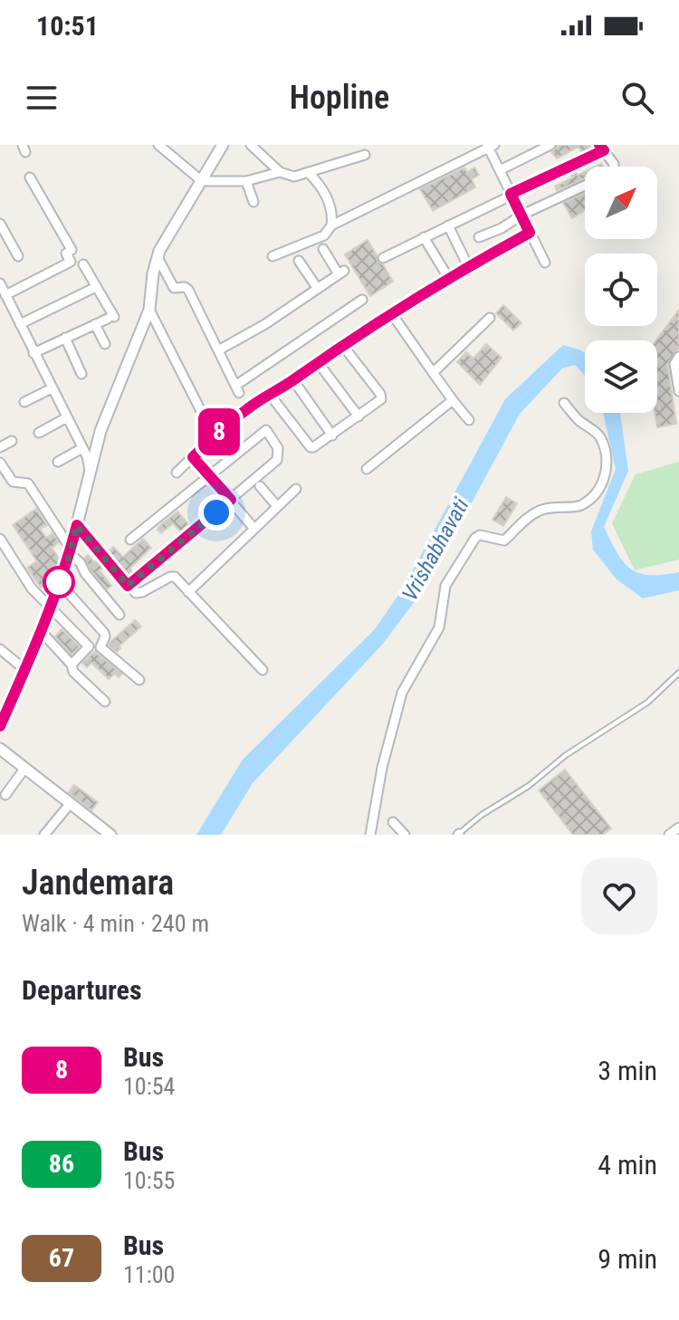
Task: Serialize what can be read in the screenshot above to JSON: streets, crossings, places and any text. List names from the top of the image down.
{
  "water": ["Vrishabhavati"],
  "lines": ["bus line 8"],
  "north": "top right",
  "page": {
    "status": "10:51",
    "header": "Hopline",
    "on_map": "8",
    "heading": [
      ["Jandemara", "Walk · 4 min · 240 m"],
      "Departures"
    ],
    "list": [
      {
        "mark": "8",
        "name": "Bus",
        "note": "10:54",
        "value": "3 min"
      },
      {
        "mark": "86",
        "name": "Bus",
        "note": "10:55",
        "value": "4 min"
      },
      {
        "mark": "67",
        "name": "Bus",
        "note": "11:00",
        "value": "9 min"
      }
    ]
  }
}
